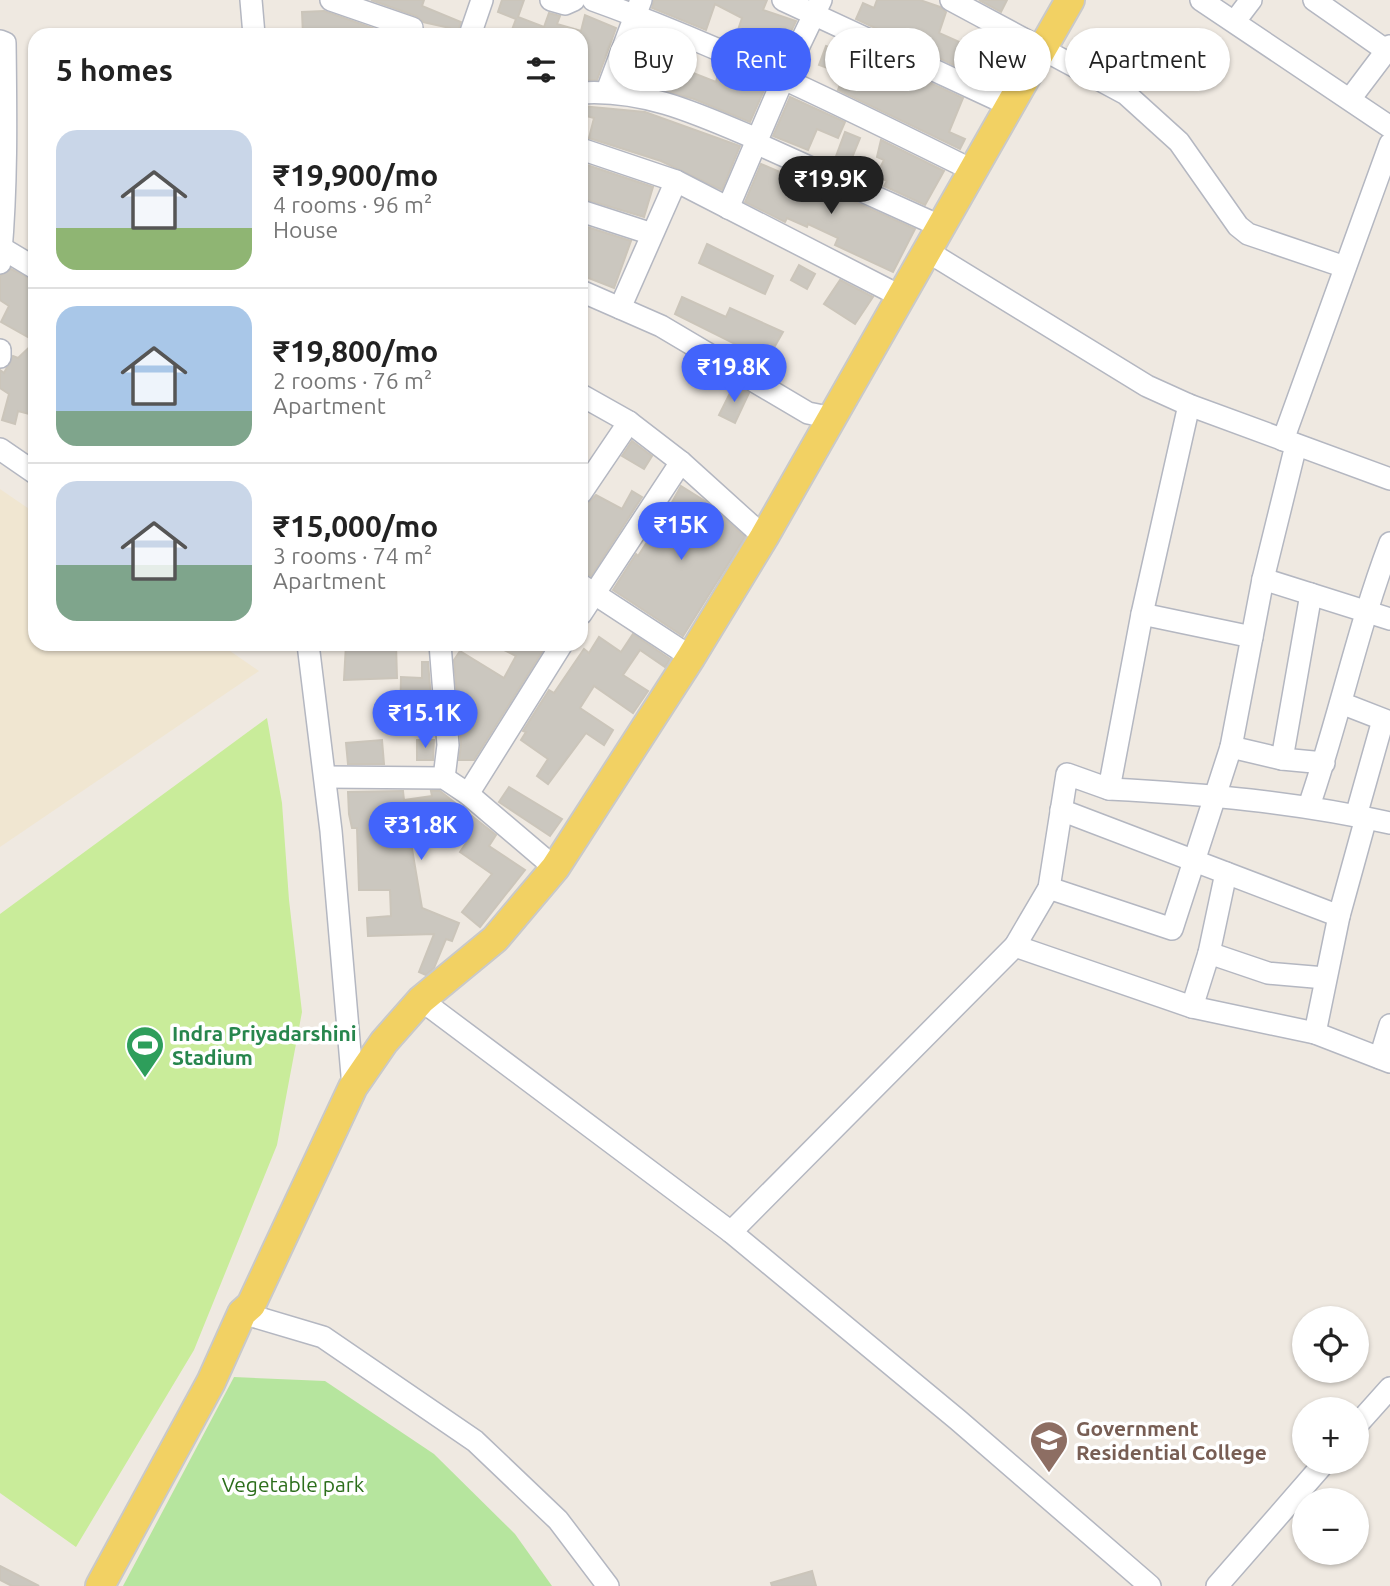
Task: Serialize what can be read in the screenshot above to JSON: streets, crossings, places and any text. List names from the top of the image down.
{
  "parks": ["Vegetable park"],
  "places": {
    "sports": ["Indra Priyadarshini Stadium"],
    "school or university": ["Government Residential College"]
  },
  "page": {
    "chip": [
      "Buy",
      "Rent",
      "Filters",
      "New",
      "Apartment"
    ],
    "heading": "5 homes",
    "list": [
      {
        "name": "₹19,900/mo",
        "note": "4 rooms · 96 m² · House"
      },
      {
        "name": "₹19,800/mo",
        "note": "2 rooms · 76 m² · Apartment"
      },
      {
        "name": "₹15,000/mo",
        "note": "3 rooms · 74 m² · Apartment"
      }
    ],
    "price": [
      "₹19.9K",
      "₹19.8K",
      "₹15K",
      "₹15.1K",
      "₹31.8K"
    ],
    "map_buttons": ["+", "−"]
  }
}
